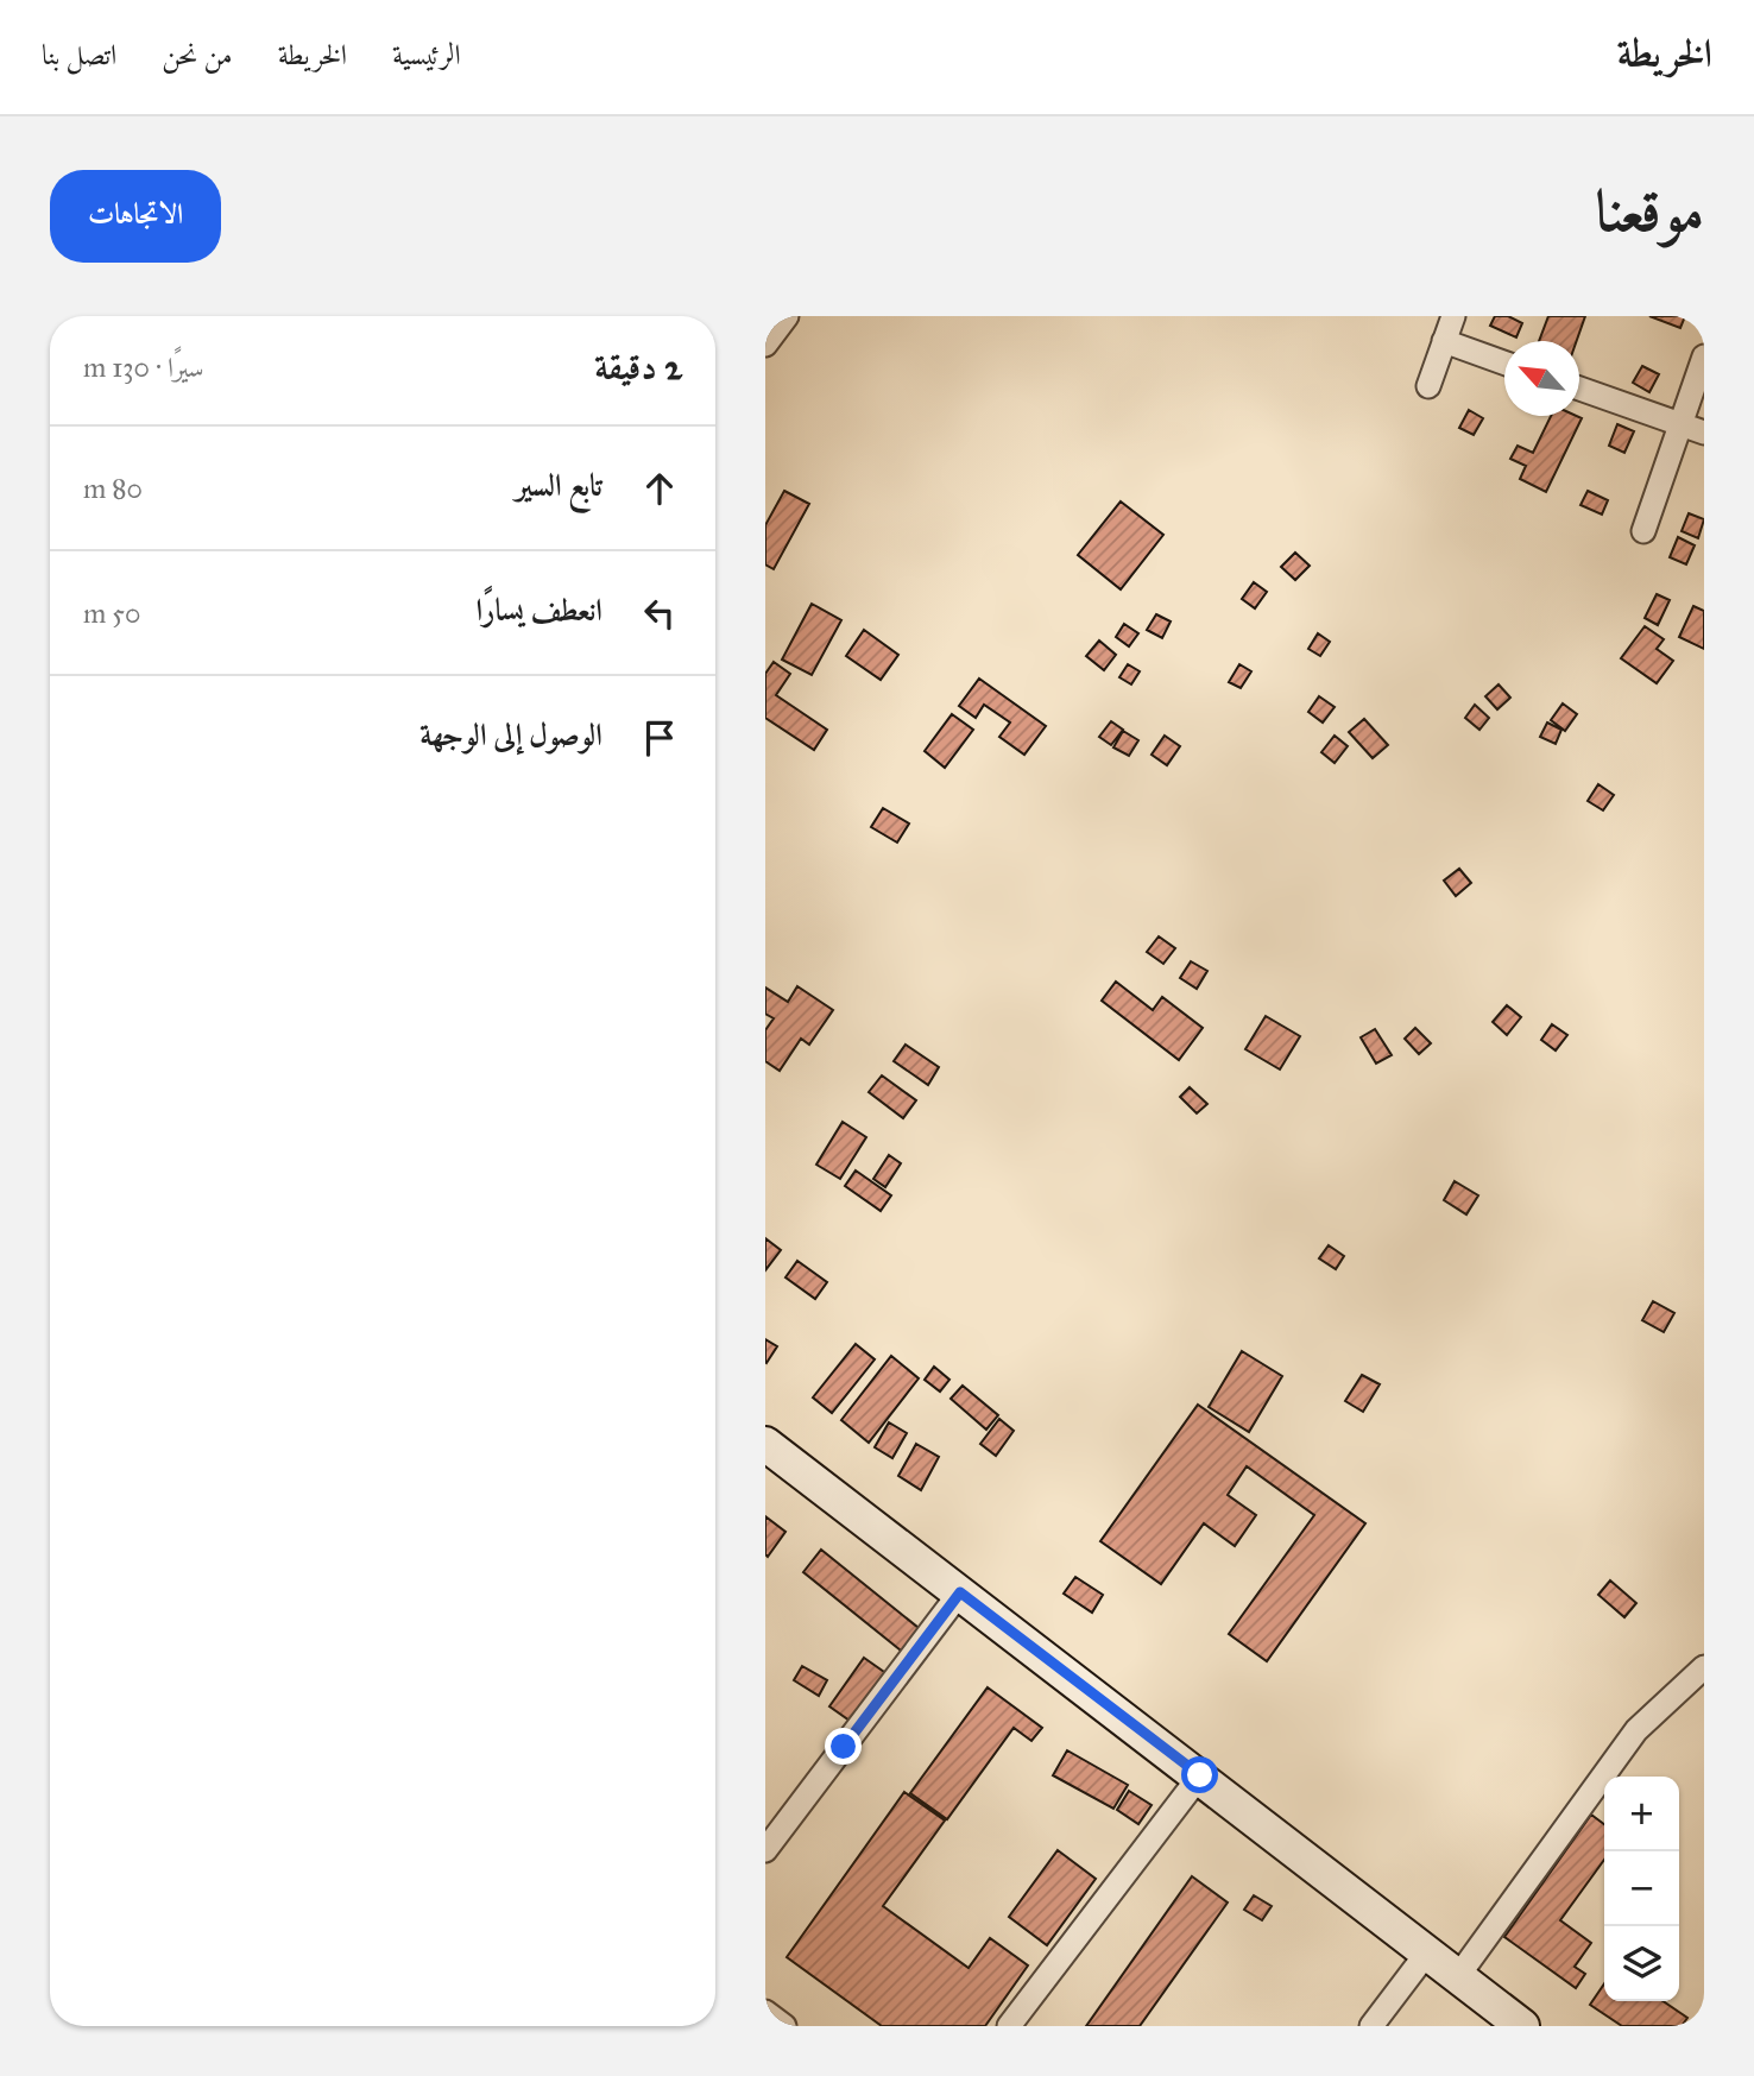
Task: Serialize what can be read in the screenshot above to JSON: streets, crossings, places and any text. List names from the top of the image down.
{
  "north": "top left",
  "page": {
    "header": "الخريطة",
    "nav": [
      "الرئيسية",
      "الخريطة",
      "من نحن",
      "اتصل بنا"
    ],
    "title": "موقعنا",
    "buttons": "الاتجاهات",
    "heading": ["2 دقيقة", "سيرًا · 130 m"],
    "list": [
      ["تابع السير", "80 m"],
      ["انعطف يسارًا", "50 m"],
      "الوصول إلى الوجهة"
    ],
    "map_buttons": ["+", "−"]
  }
}
